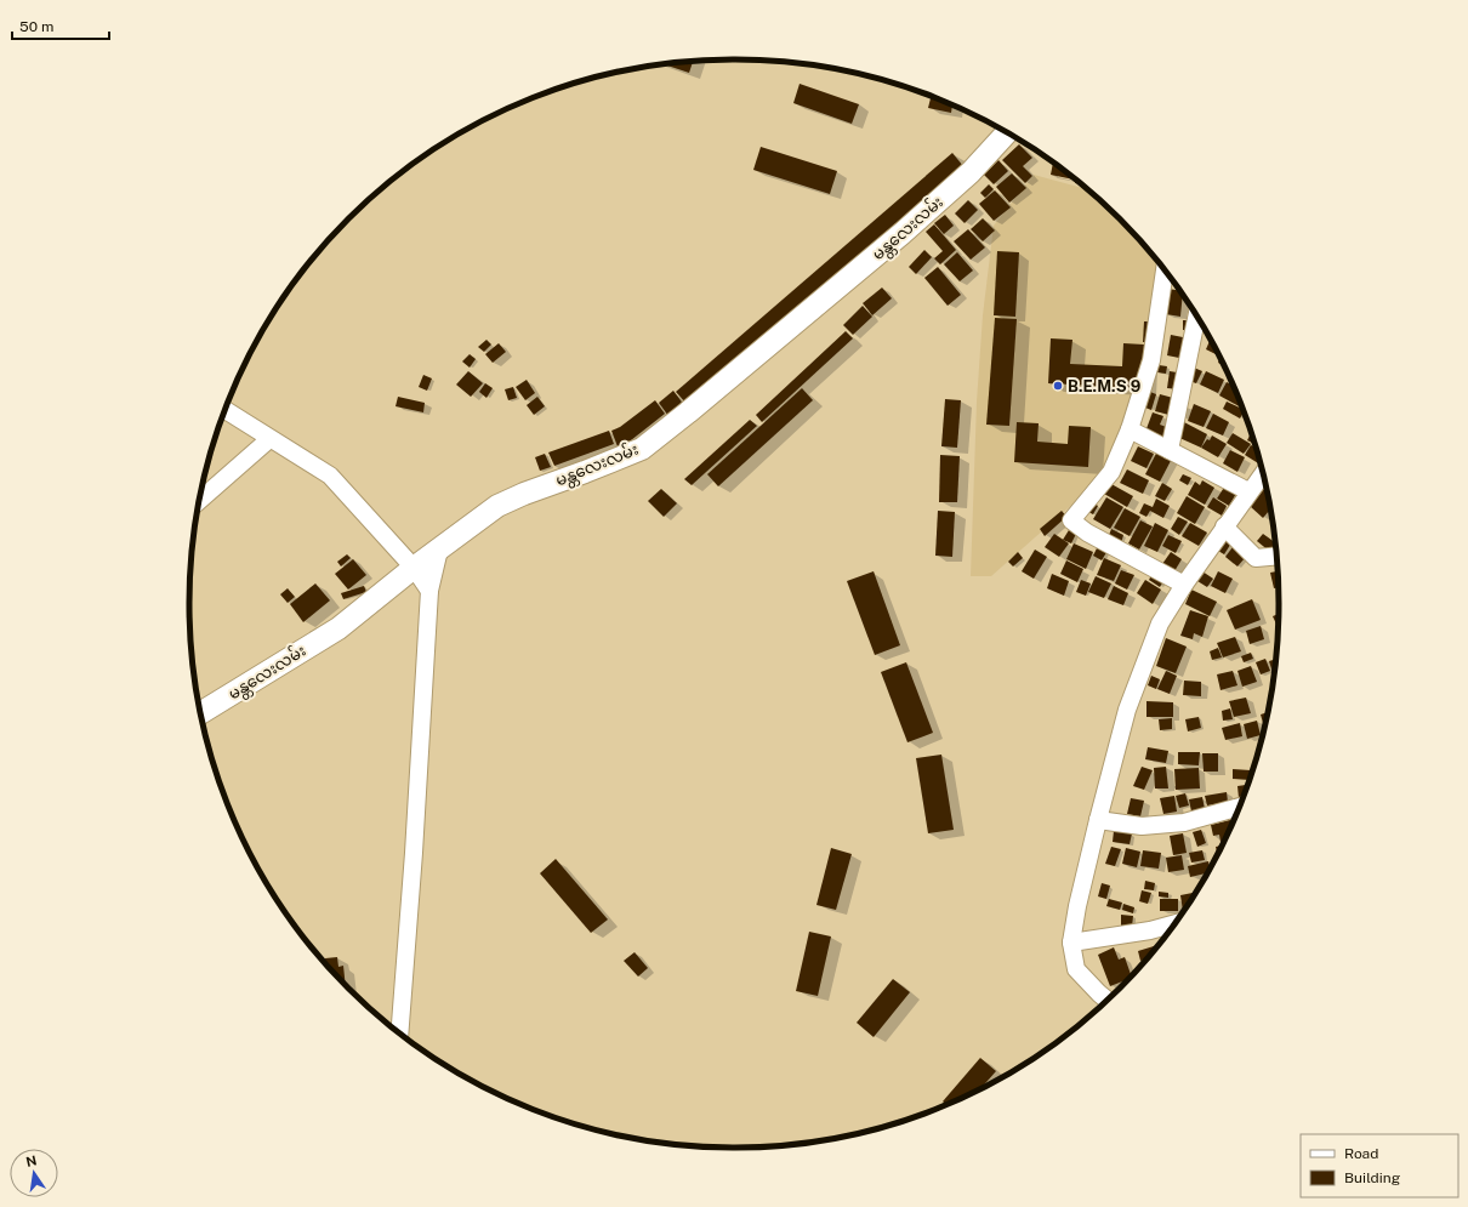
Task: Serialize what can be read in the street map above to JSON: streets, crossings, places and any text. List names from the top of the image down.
{
  "streets": {
    "main road": ["မန္တလေးလမ်း"]
  },
  "places": ["B.E.M.S 9"],
  "legend": ["Road", "Building"],
  "scale_bar": "50 m",
  "north": "top"
}
